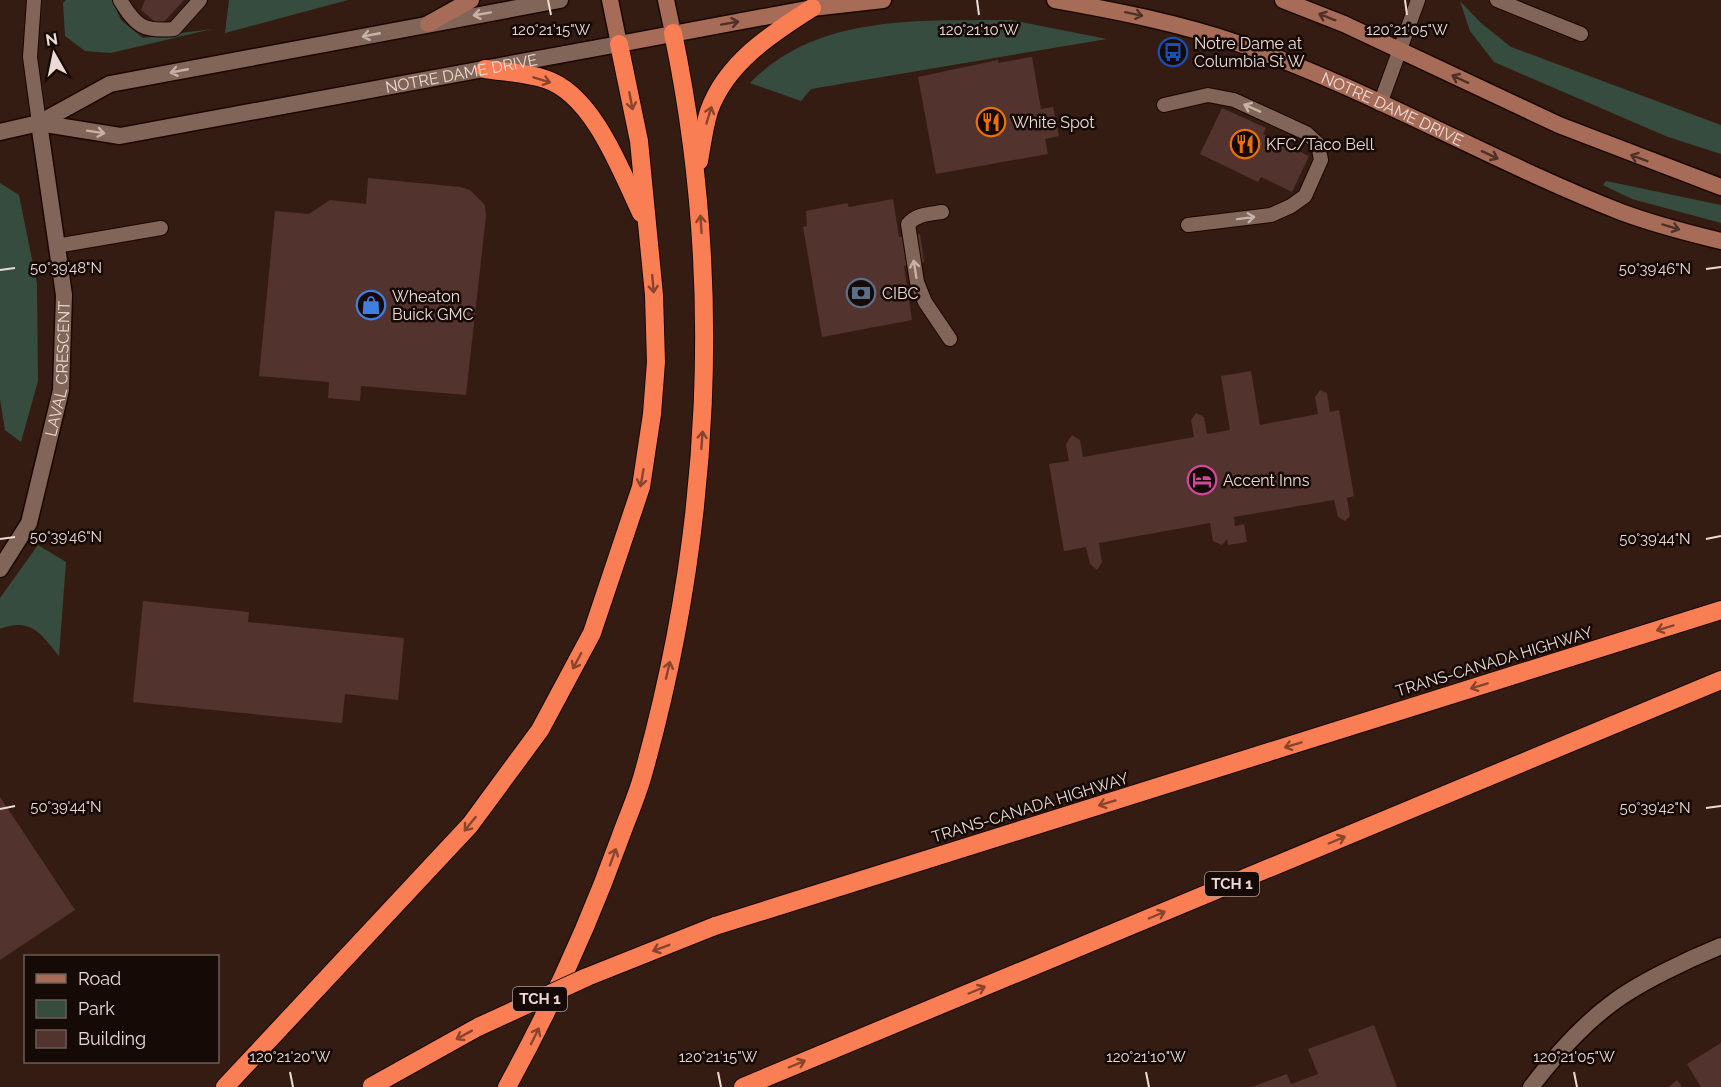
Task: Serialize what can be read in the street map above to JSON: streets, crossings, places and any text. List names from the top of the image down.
{
  "streets": {
    "highway": ["TRANS-CANADA HIGHWAY", "TCH 1"],
    "main road": ["NOTRE DAME DRIVE"],
    "street": ["LAVAL CRESCENT"]
  },
  "crossings": [
    ["NOTRE DAME DRIVE", "LAVAL CRESCENT"]
  ],
  "places": {
    "bus stop": ["Notre Dame at Columbia St W"],
    "restaurant": ["White Spot", "KFC/Taco Bell"],
    "bank": ["CIBC"],
    "shop": ["Wheaton Buick GMC"],
    "hotel": ["Accent Inns"]
  },
  "legend": ["Road", "Park", "Building"],
  "north": "top",
  "coordinates": [
    "120°21'15\"W",
    "120°21'10\"W",
    "120°21'05\"W",
    "50°39'48\"N",
    "50°39'46\"N",
    "50°39'44\"N",
    "50°39'42\"N",
    "120°21'20\"W"
  ]
}
